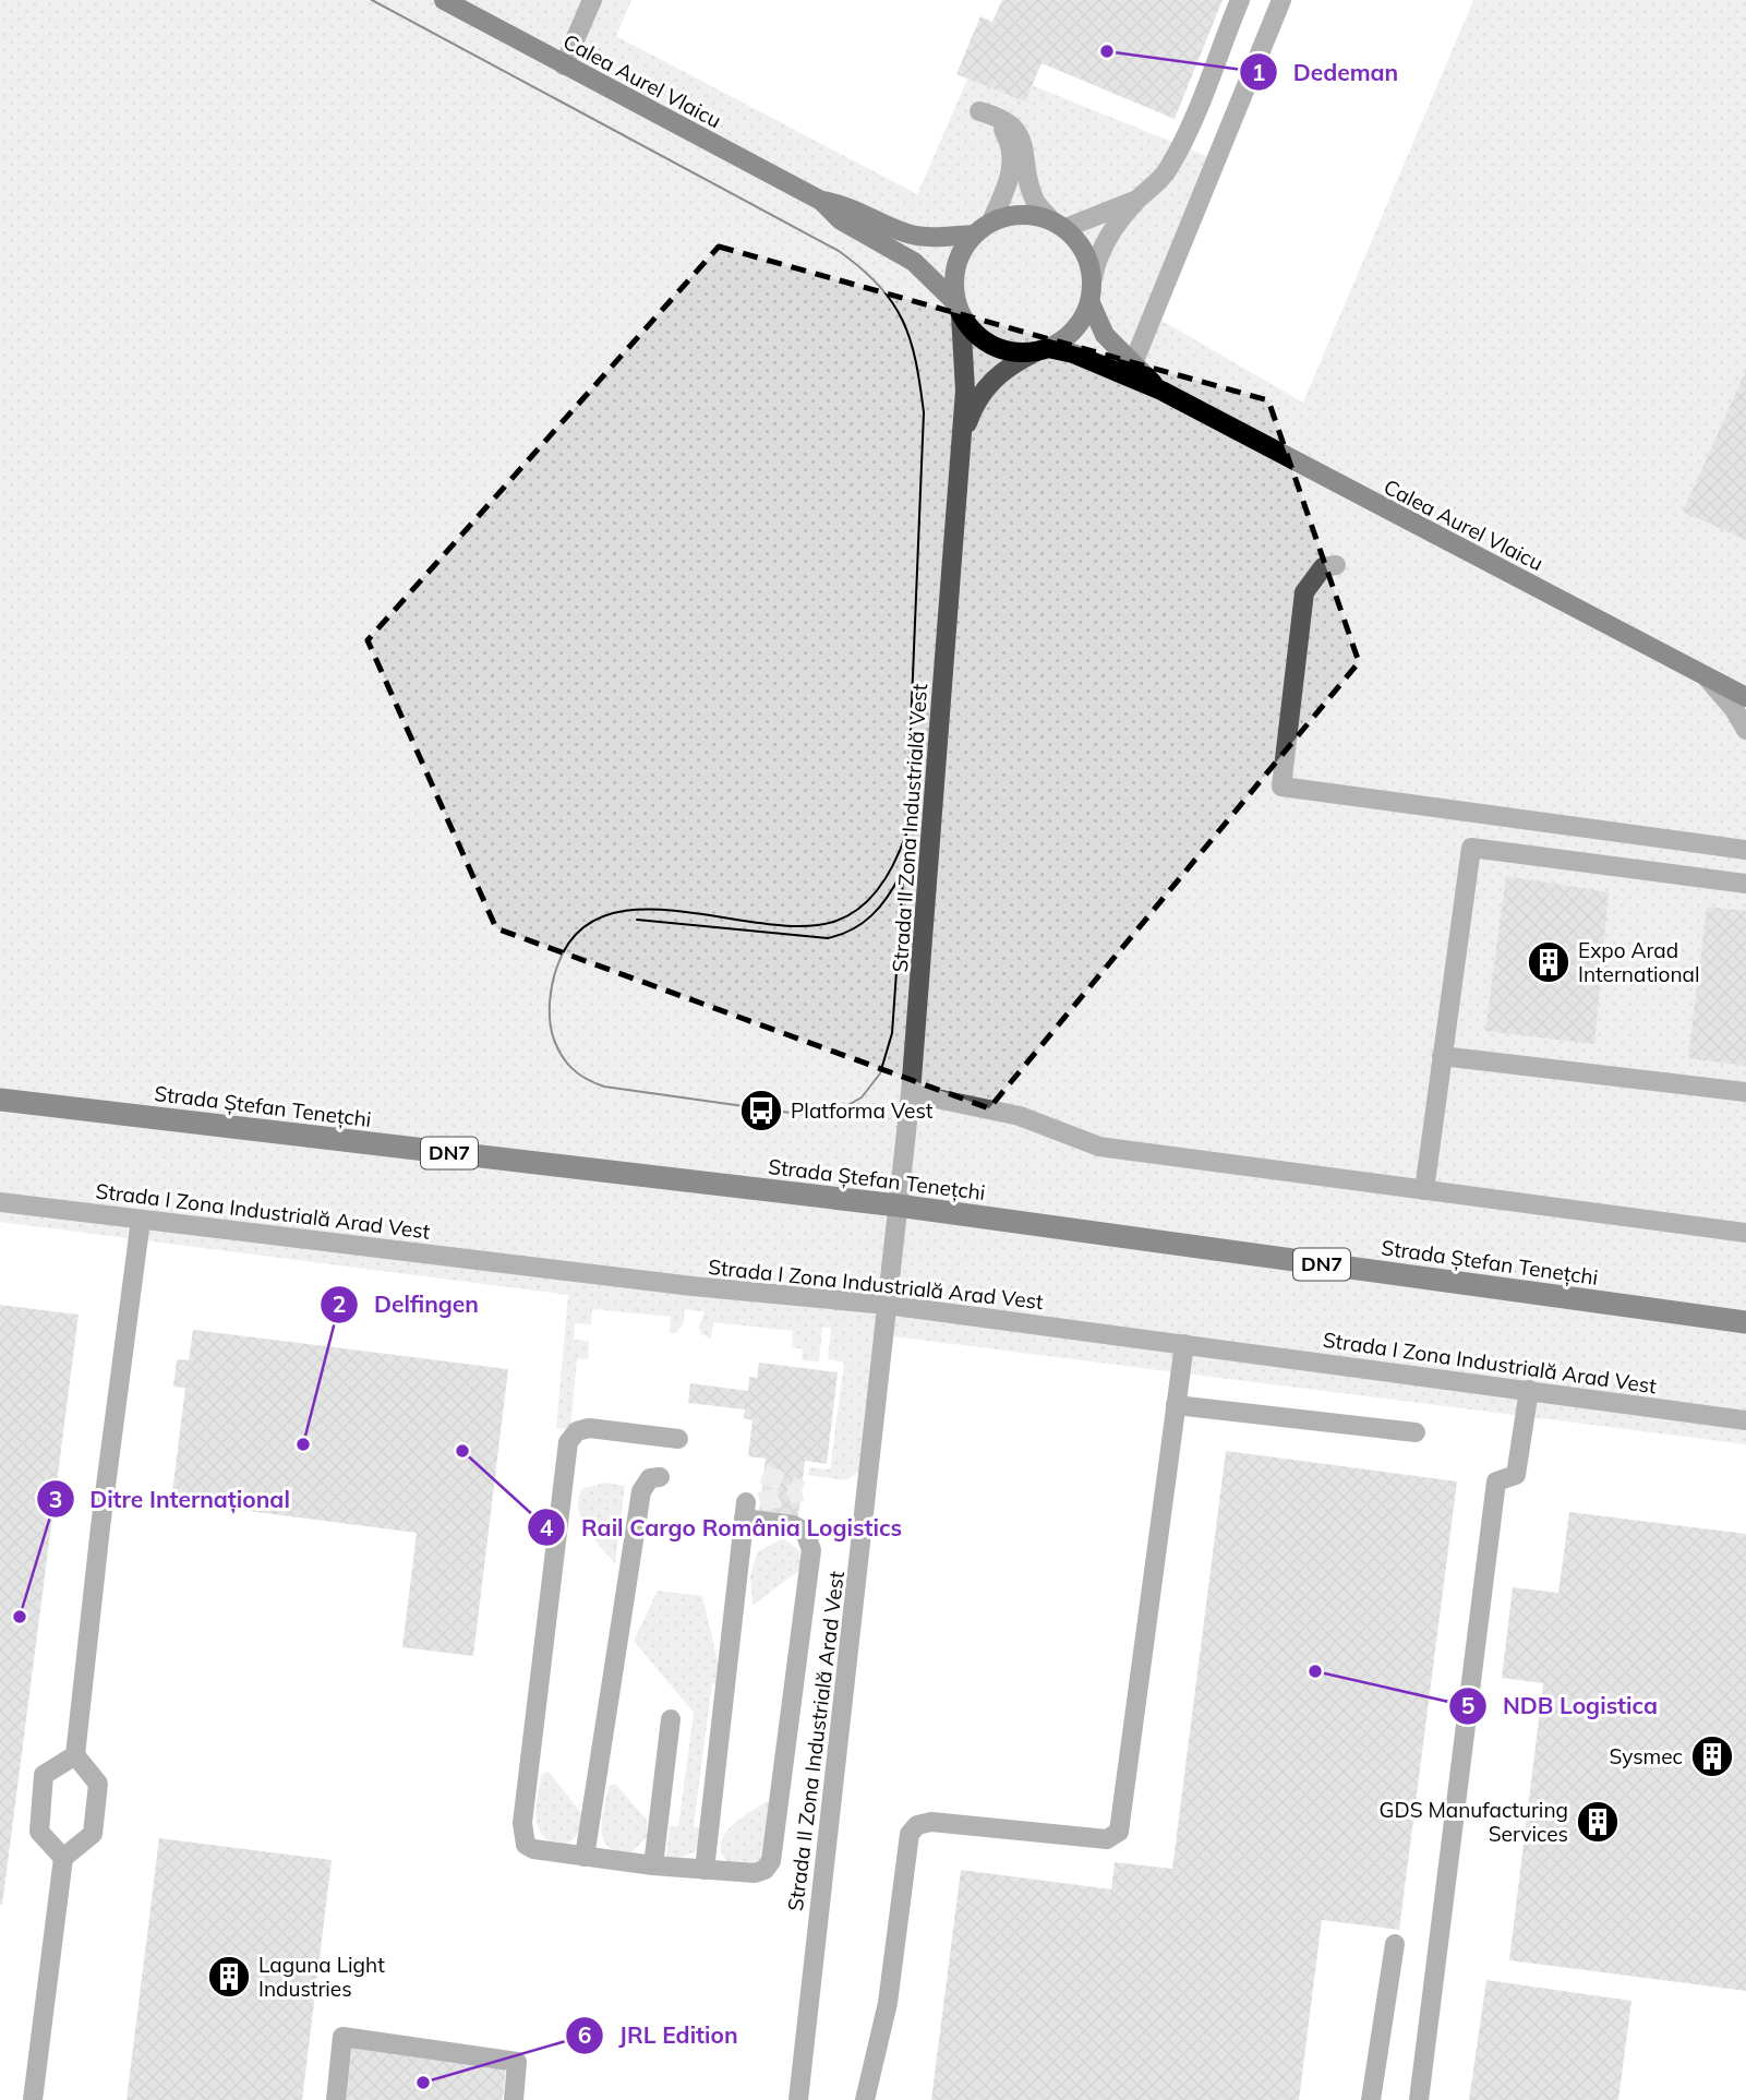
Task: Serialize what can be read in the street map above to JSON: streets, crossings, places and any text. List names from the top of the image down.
{
  "streets": {
    "highway": ["Strada Ștefan Tenețchi", "DN7"],
    "main road": ["Calea Aurel Vlaicu"],
    "street": ["Strada II Zona Industrială Vest", "Strada I Zona Industrială Arad Vest", "Strada II Zona Industrială Arad Vest"]
  },
  "crossings": [
    ["Calea Aurel Vlaicu", "Strada II Zona Industrială Vest"],
    ["Strada II Zona Industrială Vest", "Strada Ștefan Tenețchi"],
    ["Strada II Zona Industrială Vest", "Strada II Zona Industrială Arad Vest"],
    ["Strada Ștefan Tenețchi", "Strada II Zona Industrială Arad Vest"],
    ["Strada I Zona Industrială Arad Vest", "Strada II Zona Industrială Arad Vest"]
  ],
  "places": {
    "other": [
      "Dedeman",
      "Delfingen",
      "Rail Cargo România Logistics",
      "Ditre Internațional",
      "NDB Logistica",
      "JRL Edition"
    ],
    "building": [
      "Expo Arad International",
      "Sysmec",
      "GDS Manufacturing Services",
      "Laguna Light Industries"
    ],
    "bus stop": ["Platforma Vest"]
  }
}
